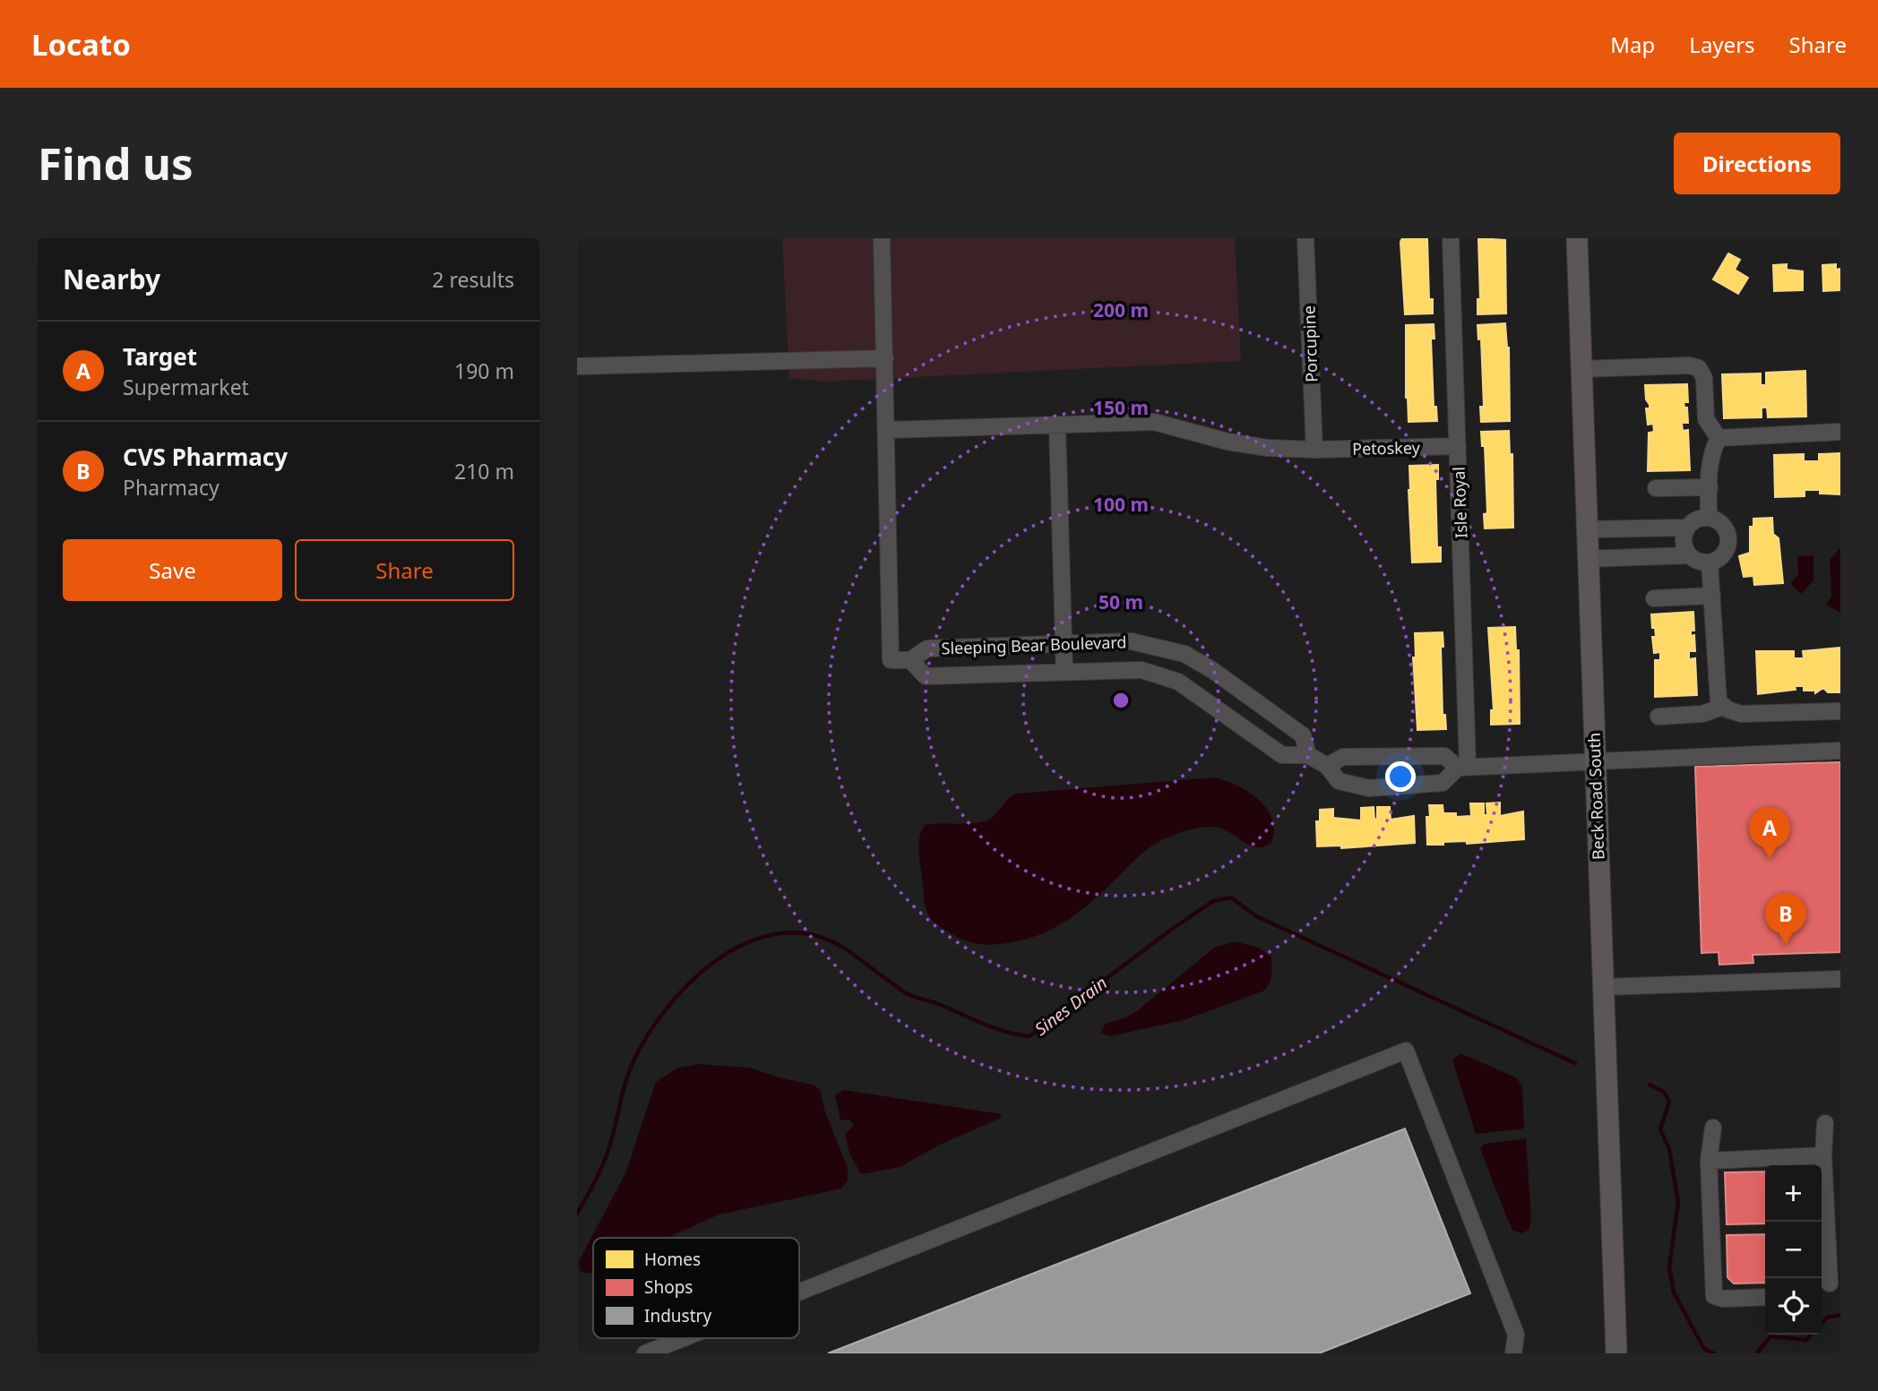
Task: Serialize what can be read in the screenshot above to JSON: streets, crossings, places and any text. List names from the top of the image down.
{
  "streets": {
    "main road": ["Beck Road South"],
    "street": [
      "Porcupine",
      "Petoskey",
      "Isle Royal",
      "Sleeping Bear Boulevard"
    ]
  },
  "crossings": [
    ["Porcupine", "Petoskey"],
    ["Petoskey", "Isle Royal"],
    ["Petoskey", "Sleeping Bear Boulevard"],
    ["Isle Royal", "Sleeping Bear Boulevard"],
    ["Sleeping Bear Boulevard", "Beck Road South"]
  ],
  "water": ["Sines Drain"],
  "legend": ["Homes", "Shops", "Industry"],
  "page": {
    "header": "Locato",
    "nav": ["Map", "Layers", "Share"],
    "buttons": [
      "Directions",
      ["Save", "Share"]
    ],
    "title": "Find us",
    "heading": ["Nearby", "2 results"],
    "list": [
      {
        "mark": "A",
        "name": "Target",
        "note": "Supermarket",
        "value": "190 m"
      },
      {
        "mark": "B",
        "name": "CVS Pharmacy",
        "note": "Pharmacy",
        "value": "210 m"
      }
    ],
    "pins": ["A", "B"],
    "map_buttons": ["+", "−"]
  },
  "rings": [
    "200 m",
    "150 m",
    "100 m",
    "50 m"
  ]
}
